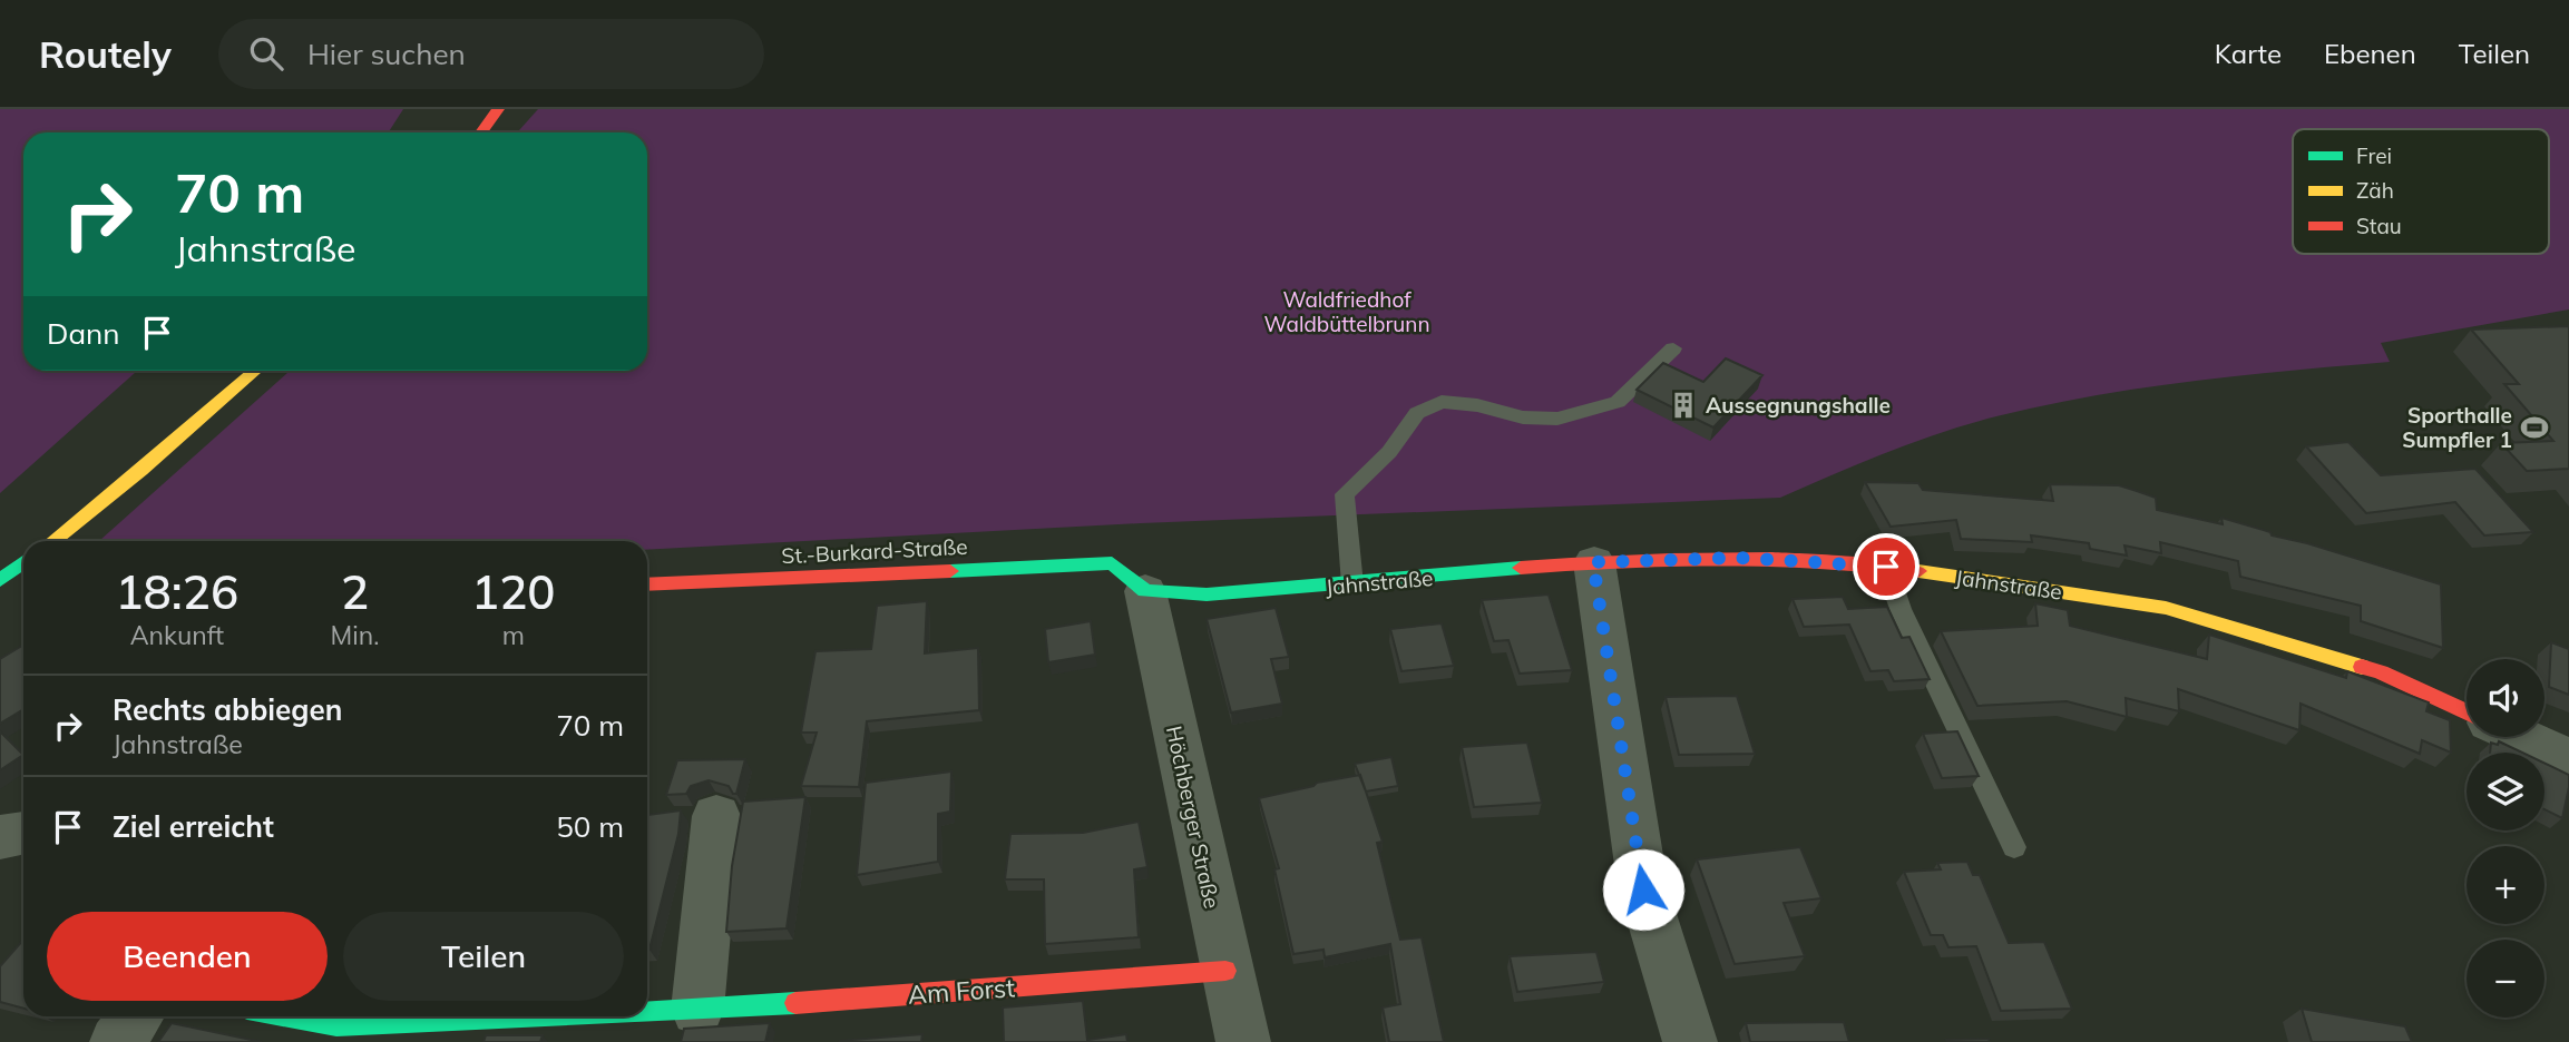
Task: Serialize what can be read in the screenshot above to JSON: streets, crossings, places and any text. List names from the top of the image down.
{
  "streets": {
    "street": [
      "St.-Burkard-Straße",
      "Jahnstraße",
      "Höchberger Straße",
      "Am Forst"
    ]
  },
  "crossings": [
    ["St.-Burkard-Straße", "Jahnstraße"],
    ["St.-Burkard-Straße", "Höchberger Straße"],
    ["Jahnstraße", "Höchberger Straße"],
    ["Höchberger Straße", "Am Forst"]
  ],
  "parks": ["Waldfriedhof Waldbüttelbrunn"],
  "places": {
    "building": ["Aussegnungshalle"],
    "sports": ["Sporthalle Sumpfler 1"]
  },
  "legend": ["Frei", "Zäh", "Stau"],
  "page": {
    "header": "Routely",
    "search": "Hier suchen",
    "nav": ["Karte", "Ebenen", "Teilen"],
    "turn": ["70 m", "Jahnstraße"],
    "then": "Dann",
    "eta": [
      "18:26",
      "Ankunft",
      "2",
      "Min.",
      "120",
      "m"
    ],
    "map_buttons": ["+", "−"],
    "list": [
      {
        "name": "Rechts abbiegen",
        "note": "Jahnstraße",
        "value": "70 m"
      },
      {
        "name": "Ziel erreicht",
        "value": "50 m"
      }
    ],
    "buttons": ["Beenden", "Teilen"]
  }
}
